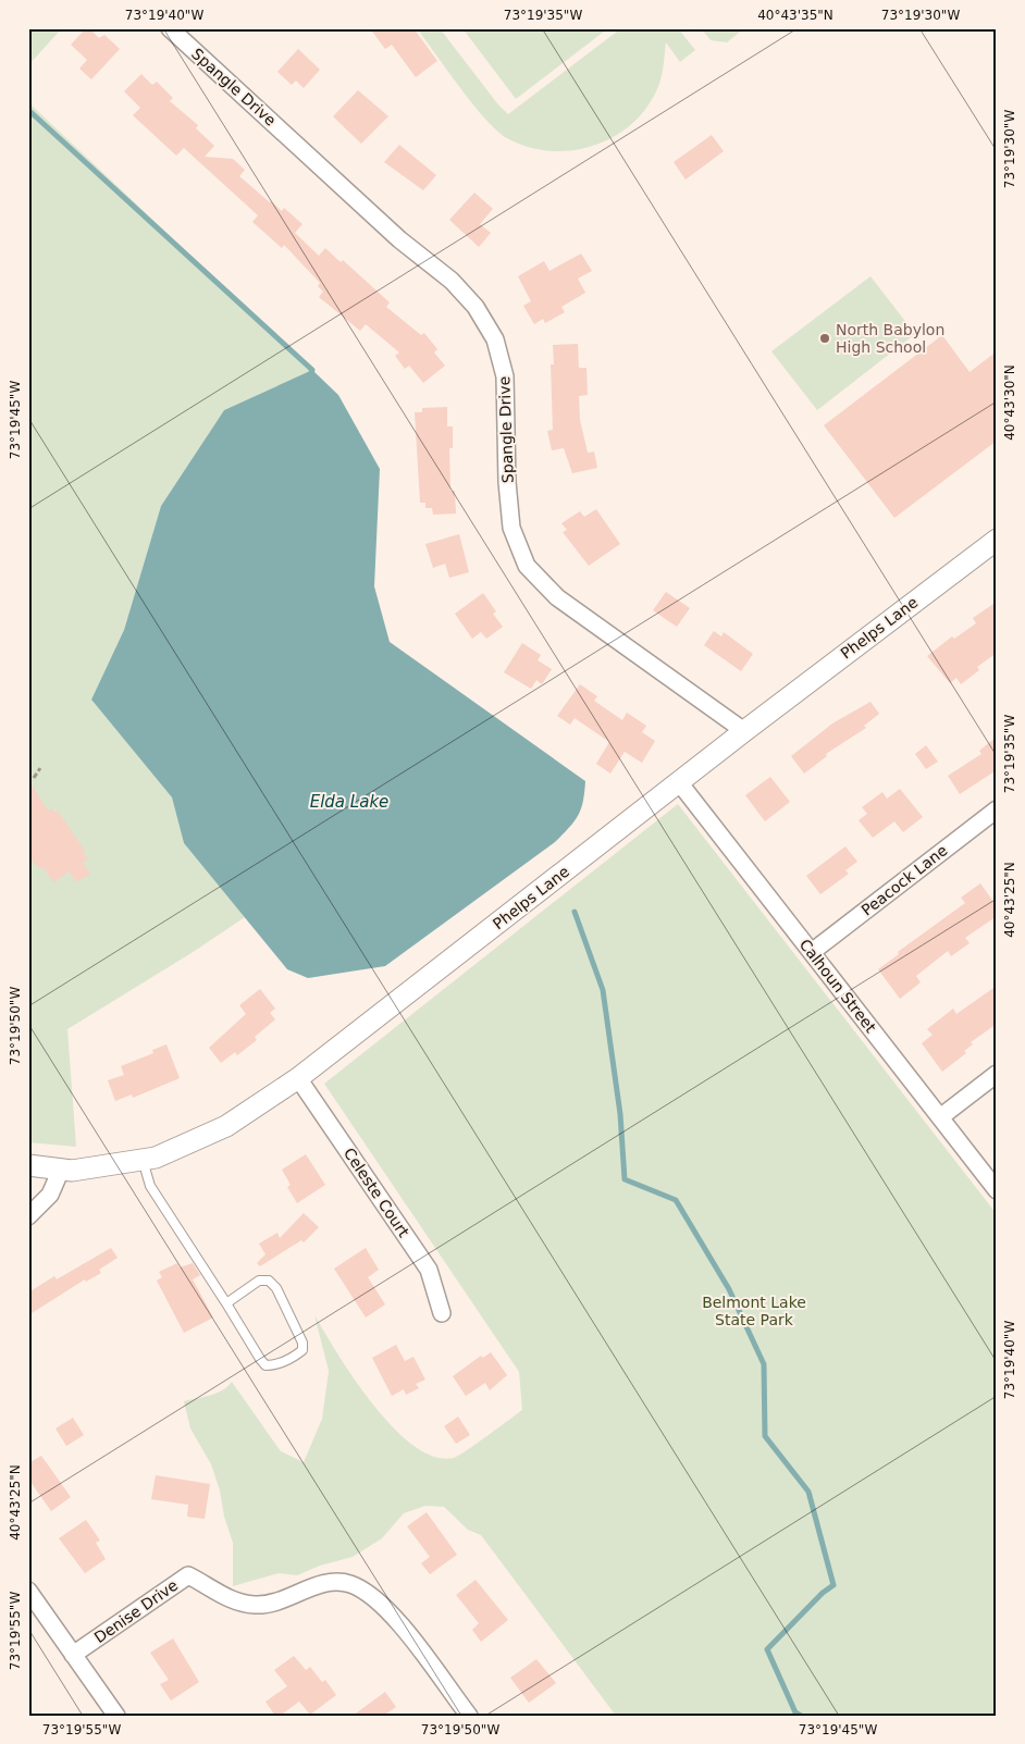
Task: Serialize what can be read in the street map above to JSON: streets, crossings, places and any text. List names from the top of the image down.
{
  "streets": {
    "street": [
      "Spangle Drive",
      "Phelps Lane",
      "Peacock Lane",
      "Calhoun Street",
      "Celeste Court",
      "Denise Drive"
    ]
  },
  "crossings": [
    ["Spangle Drive", "Phelps Lane"],
    ["Phelps Lane", "Calhoun Street"],
    ["Phelps Lane", "Celeste Court"],
    ["Peacock Lane", "Calhoun Street"]
  ],
  "water": ["Elda Lake"],
  "parks": ["Belmont Lake State Park"],
  "places": ["North Babylon High School"],
  "coordinates": [
    "73°19'40\"W",
    "73°19'35\"W",
    "40°43'35\"N",
    "73°19'30\"W",
    "40°43'30\"N",
    "73°19'45\"W",
    "40°43'25\"N",
    "73°19'50\"W",
    "73°19'55\"W"
  ]
}
